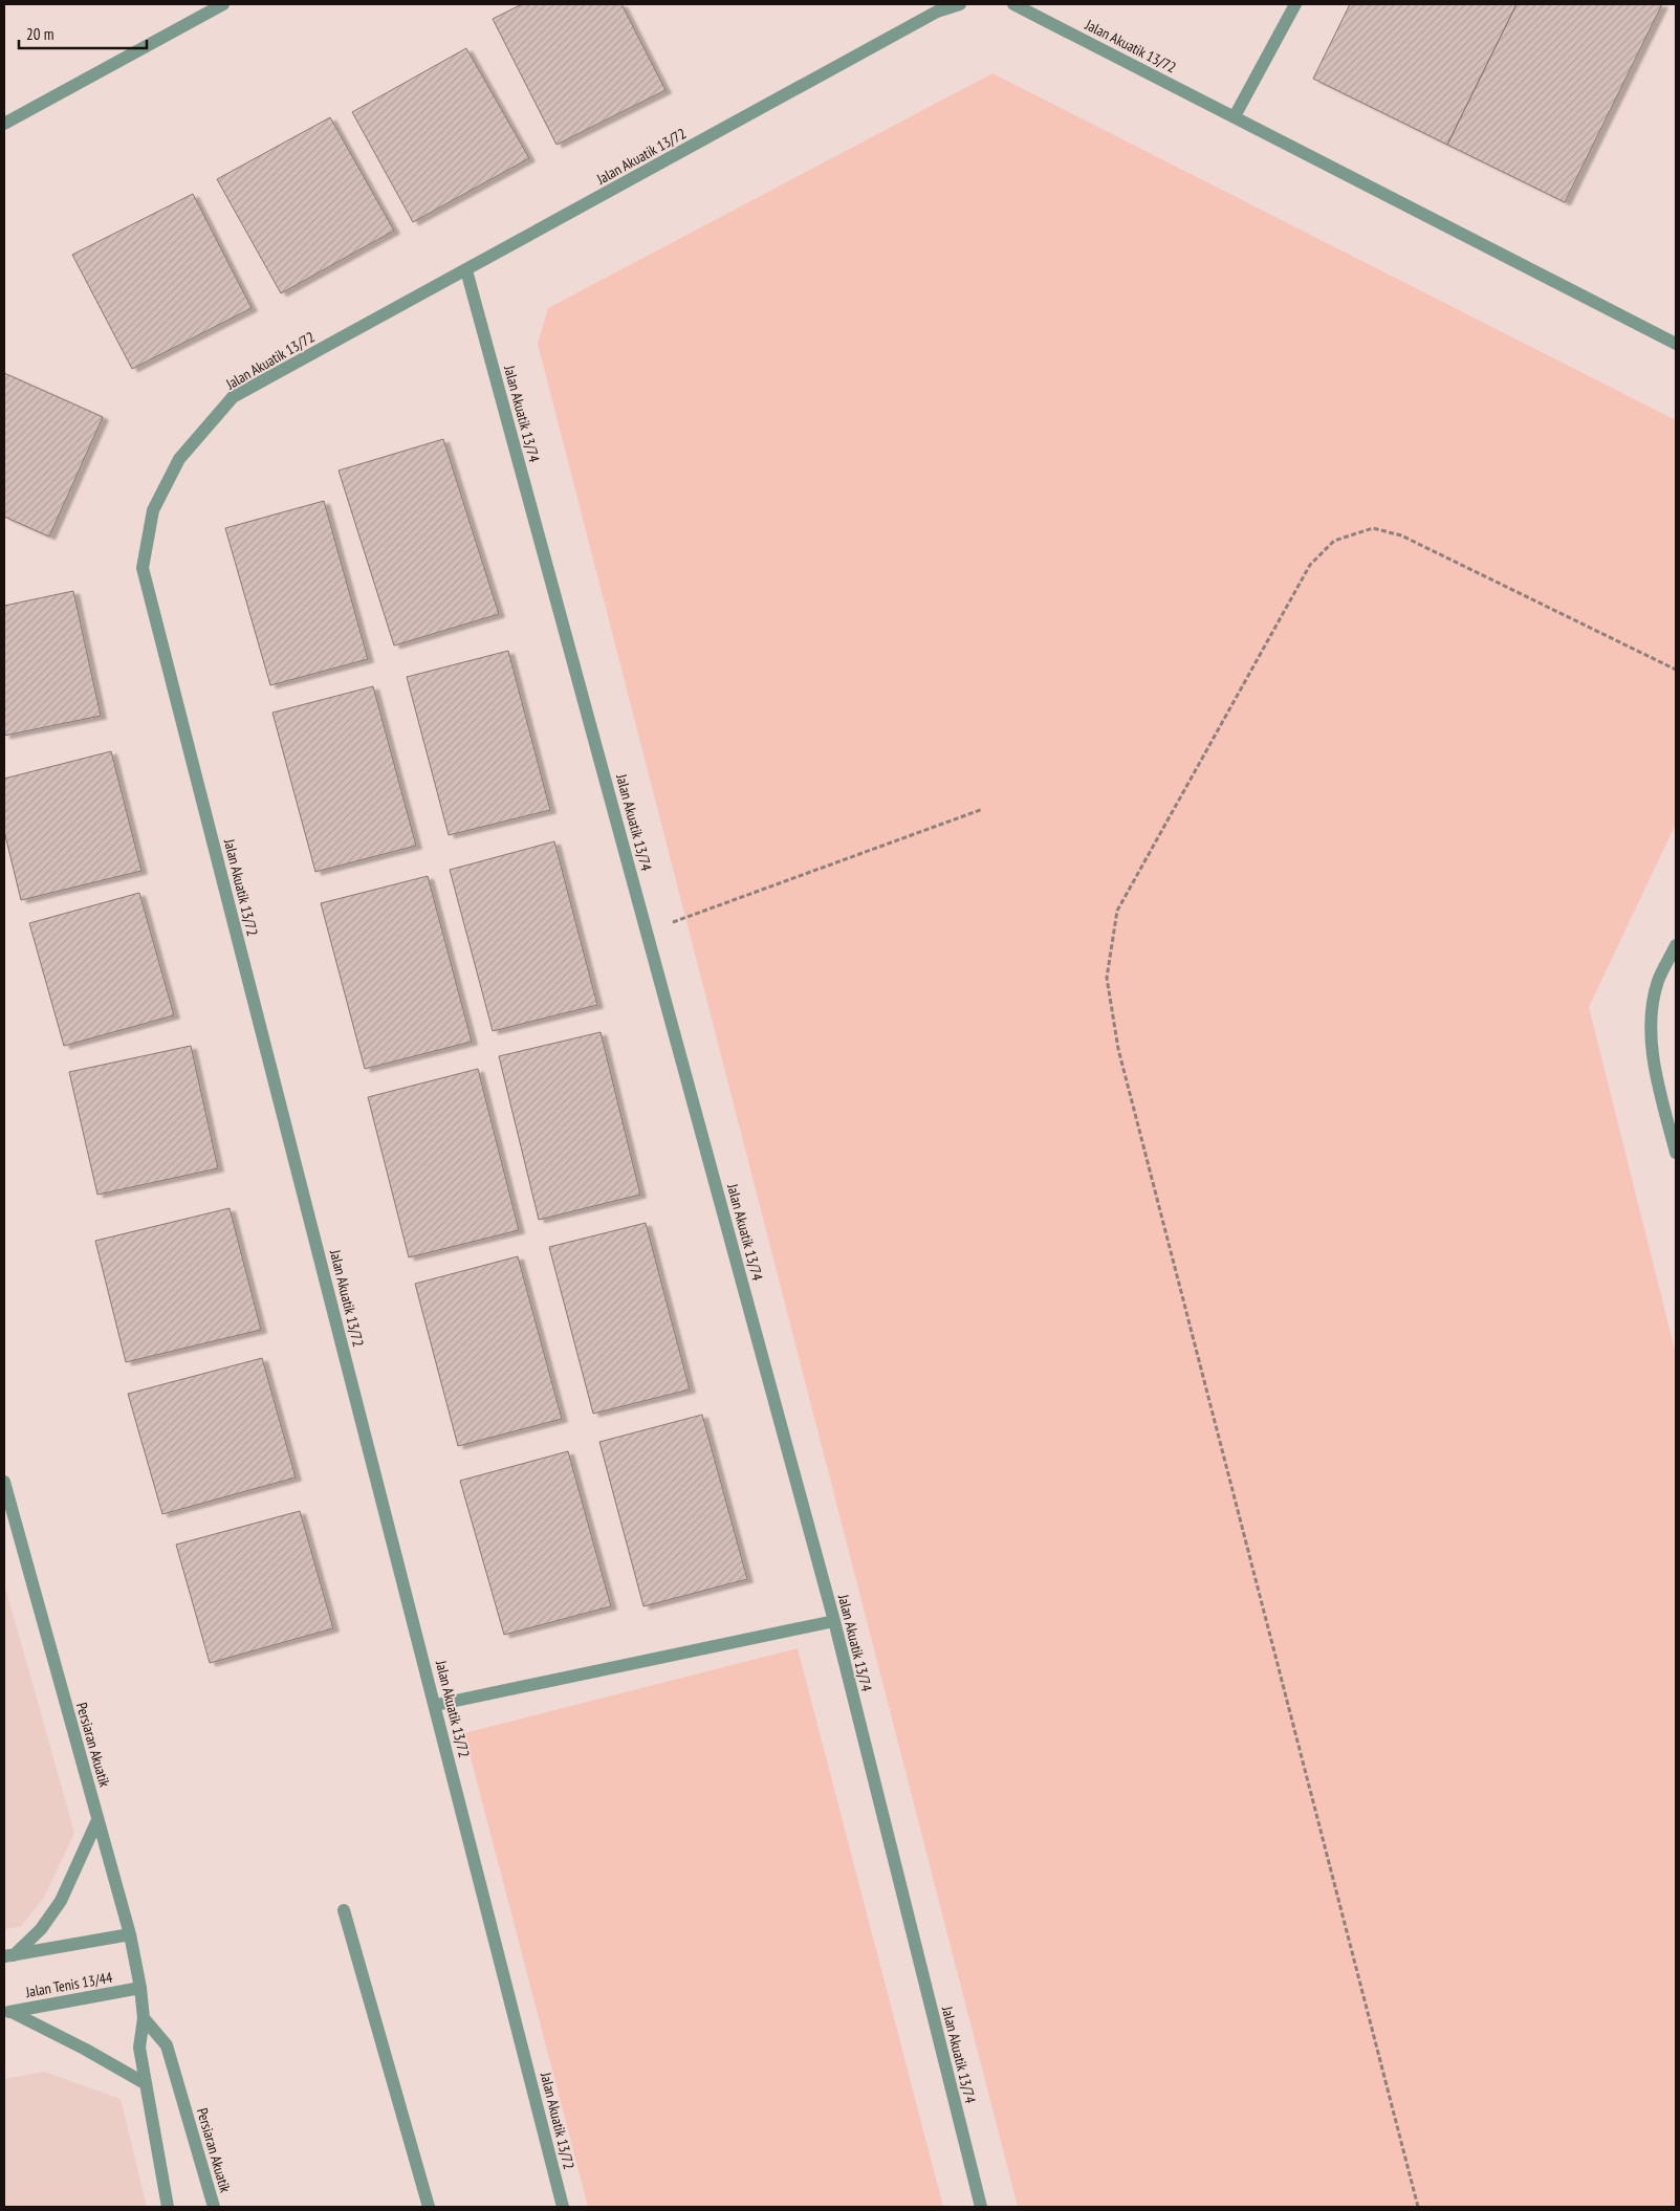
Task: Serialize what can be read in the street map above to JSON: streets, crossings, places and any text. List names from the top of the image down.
{
  "streets": {
    "street": [
      "Jalan Akuatik 13/72",
      "Jalan Akuatik 13/74",
      "Persiaran Akuatik",
      "Jalan Tenis 13/44"
    ]
  },
  "crossings": [
    ["Jalan Akuatik 13/72", "Jalan Akuatik 13/74"],
    ["Persiaran Akuatik", "Jalan Tenis 13/44"]
  ],
  "scale_bar": "20 m"
}
